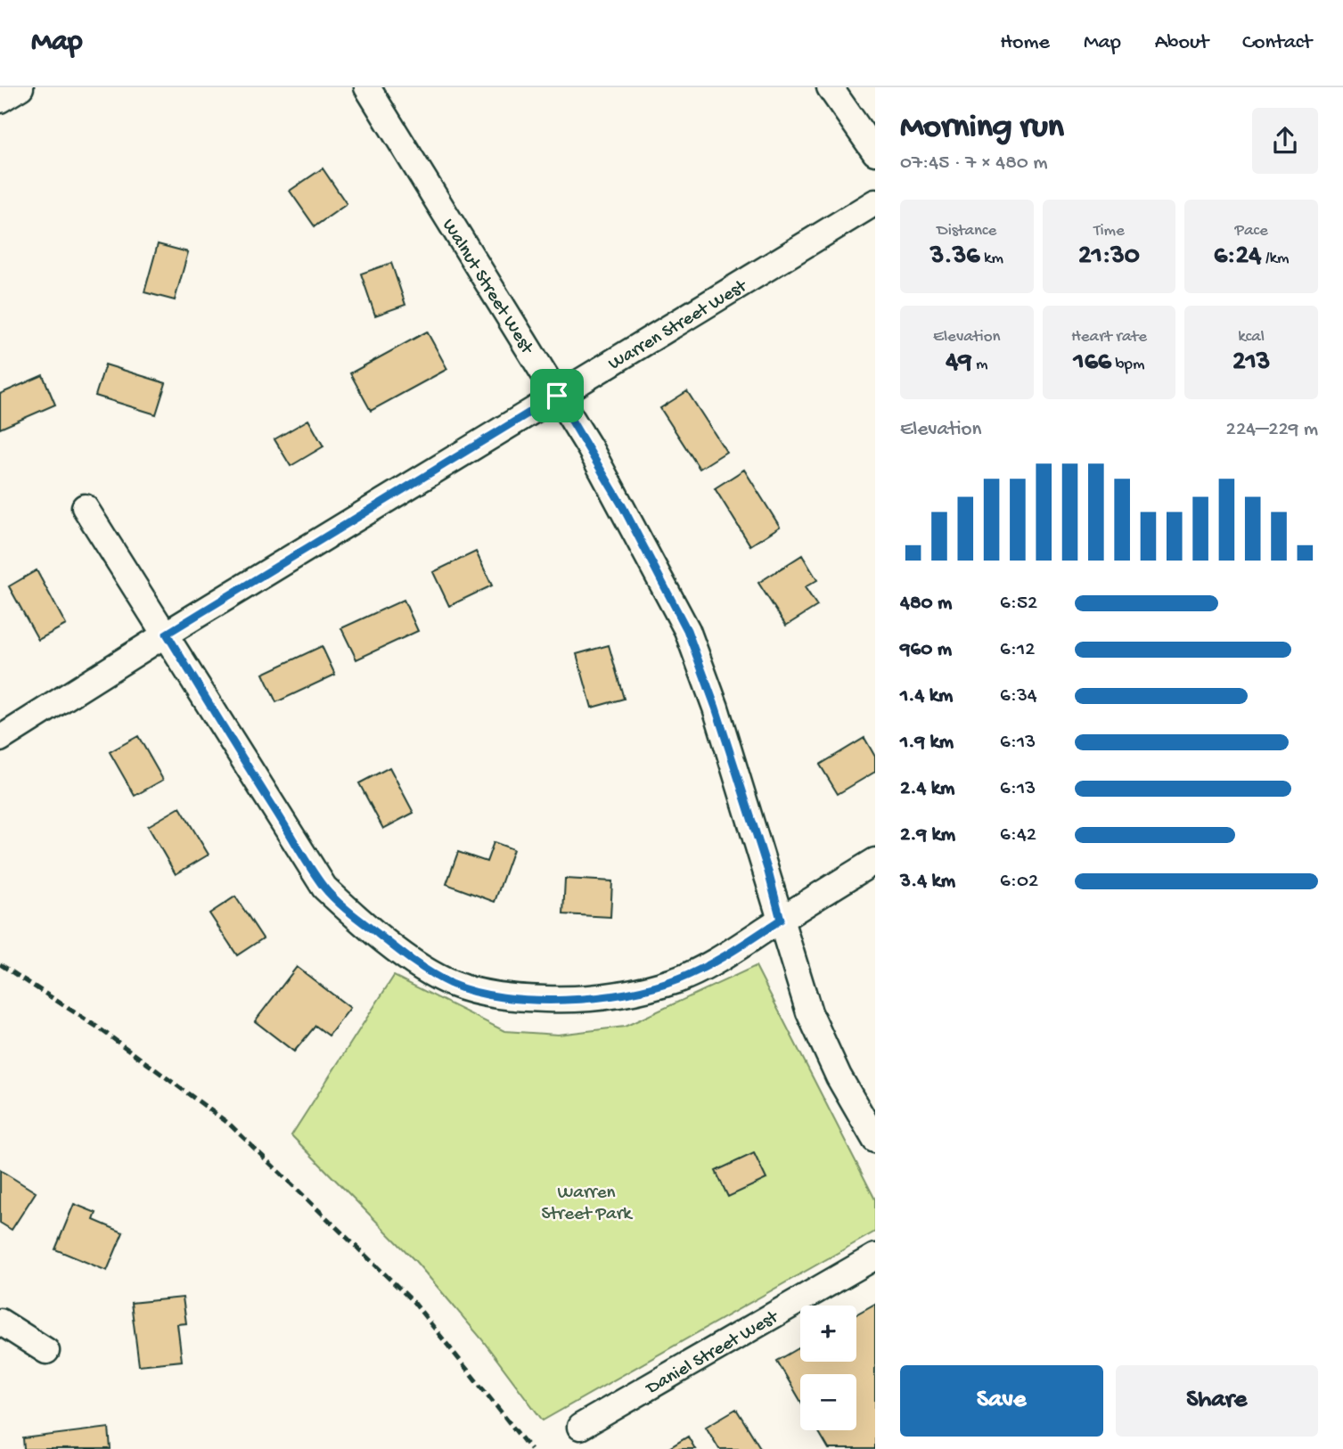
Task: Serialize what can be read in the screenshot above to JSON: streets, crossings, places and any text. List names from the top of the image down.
{
  "streets": {
    "street": ["Walnut Street West", "Warren Street West", "Daniel Street West"]
  },
  "crossings": [
    ["Walnut Street West", "Warren Street West"]
  ],
  "parks": ["Warren Street Park"],
  "page": {
    "header": "Map",
    "nav": [
      "Home",
      "Map",
      "About",
      "Contact"
    ],
    "heading": ["Morning run", "07:45 · 7 × 480 m"],
    "stats": [
      ["Distance", "3.36 km"],
      ["Time", "21:30"],
      ["Pace", "6:24 /km"],
      ["Elevation", "49 m"],
      ["Heart rate", "166 bpm"],
      ["kcal", "213"]
    ],
    "chart": ["Elevation", "224–229 m"],
    "list": [
      {
        "name": "480 m",
        "note": "6:52"
      },
      {
        "name": "960 m",
        "note": "6:12"
      },
      {
        "name": "1.4 km",
        "note": "6:34"
      },
      {
        "name": "1.9 km",
        "note": "6:13"
      },
      {
        "name": "2.4 km",
        "note": "6:13"
      },
      {
        "name": "2.9 km",
        "note": "6:42"
      },
      {
        "name": "3.4 km",
        "note": "6:02"
      }
    ],
    "map_buttons": ["+", "−"],
    "buttons": ["Save", "Share"]
  }
}
